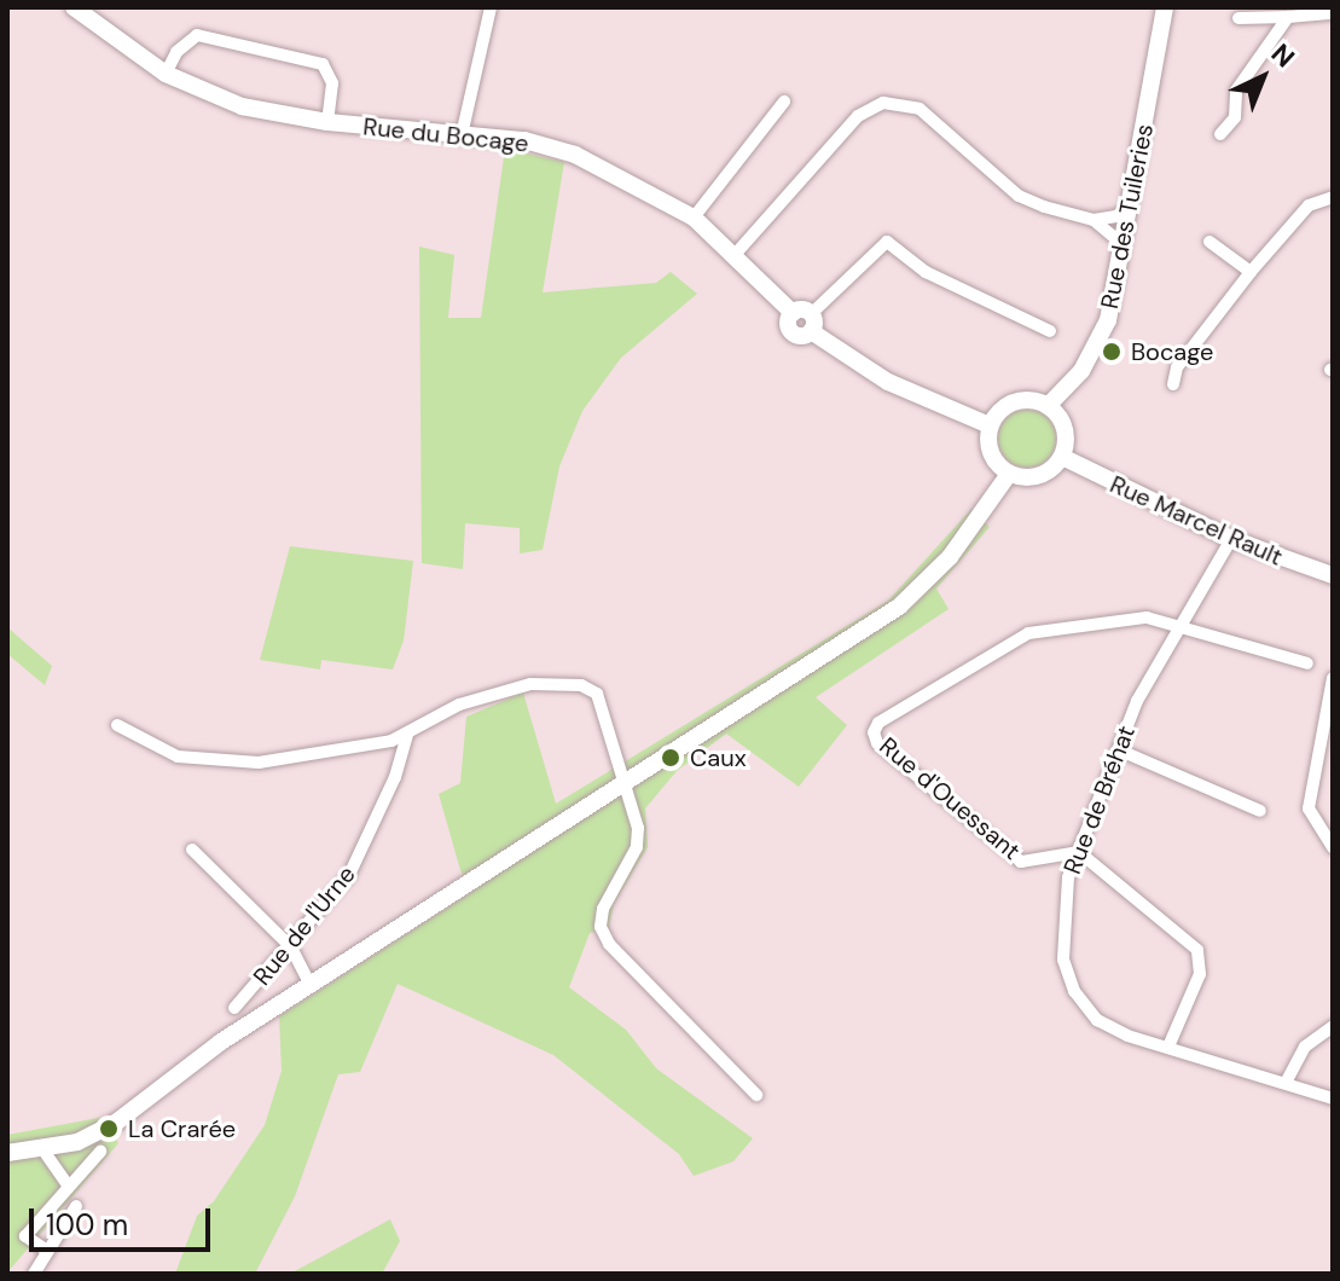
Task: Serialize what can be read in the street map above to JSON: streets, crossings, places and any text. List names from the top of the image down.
{
  "streets": {
    "street": [
      "Rue du Bocage",
      "Rue des Tuileries",
      "Rue Marcel Rault",
      "Rue d'Ouessant",
      "Rue de Bréhat",
      "Rue de l'Urne"
    ]
  },
  "crossings": [
    ["Rue du Bocage", "Rue des Tuileries"],
    ["Rue du Bocage", "Rue Marcel Rault"],
    ["Rue des Tuileries", "Rue Marcel Rault"],
    ["Rue Marcel Rault", "Rue de Bréhat"],
    ["Rue d'Ouessant", "Rue de Bréhat"]
  ],
  "places": ["Bocage", "Caux", "La Crarée"],
  "scale_bar": "100 m",
  "north": "top right"
}
